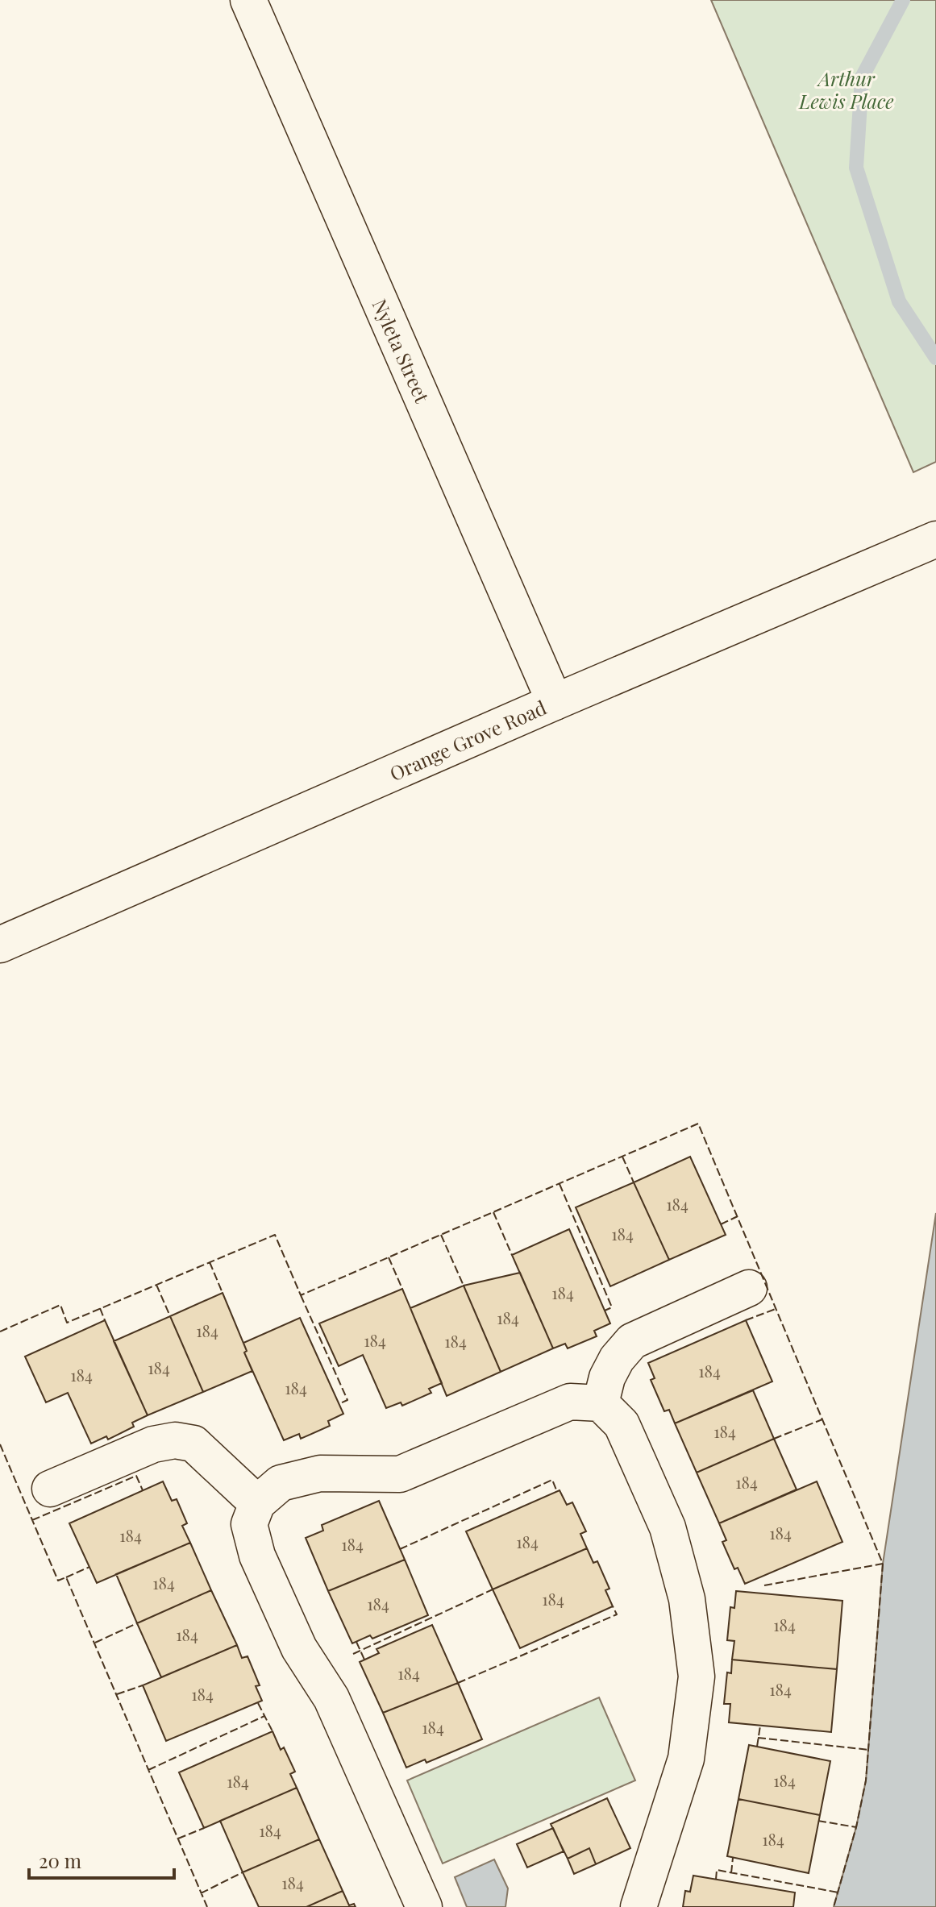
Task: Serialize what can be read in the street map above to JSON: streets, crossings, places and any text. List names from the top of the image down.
{
  "streets": {
    "street": ["Nyleta Street", "Orange Grove Road"]
  },
  "crossings": [
    ["Nyleta Street", "Orange Grove Road"]
  ],
  "parks": ["Arthur Lewis Place"],
  "house_numbers": [
    "184",
    "184",
    "184",
    "184",
    "184",
    "184",
    "184",
    "184",
    "184",
    "184",
    "184",
    "184",
    "184",
    "184",
    "184",
    "184",
    "184",
    "184",
    "184",
    "184",
    "184",
    "184",
    "184",
    "184",
    "184",
    "184",
    "184",
    "184",
    "184",
    "184",
    "184"
  ],
  "scale_bar": "20 m"
}
